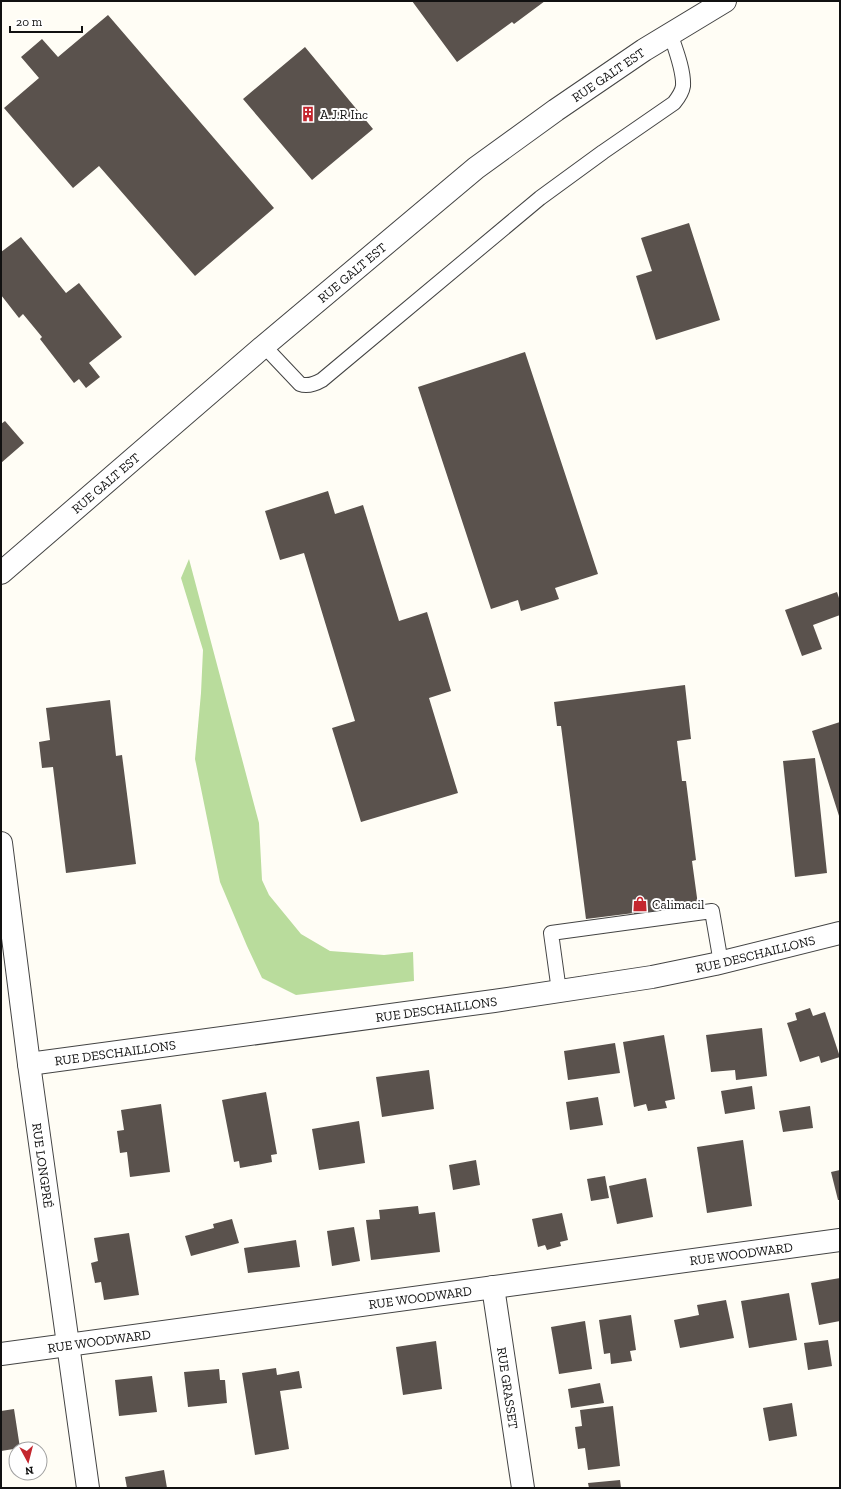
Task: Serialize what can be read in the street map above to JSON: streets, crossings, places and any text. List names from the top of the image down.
{
  "streets": {
    "street": [
      "RUE GALT EST",
      "RUE DESCHAILLONS",
      "RUE LONGPRÉ",
      "RUE WOODWARD",
      "RUE GRASSET"
    ]
  },
  "crossings": [
    ["RUE DESCHAILLONS", "RUE LONGPRÉ"],
    ["RUE LONGPRÉ", "RUE WOODWARD"],
    ["RUE WOODWARD", "RUE GRASSET"]
  ],
  "places": {
    "building": ["A.J.R Inc"],
    "shop": ["Calimacil"]
  },
  "scale_bar": "20 m",
  "north": "bottom"
}
